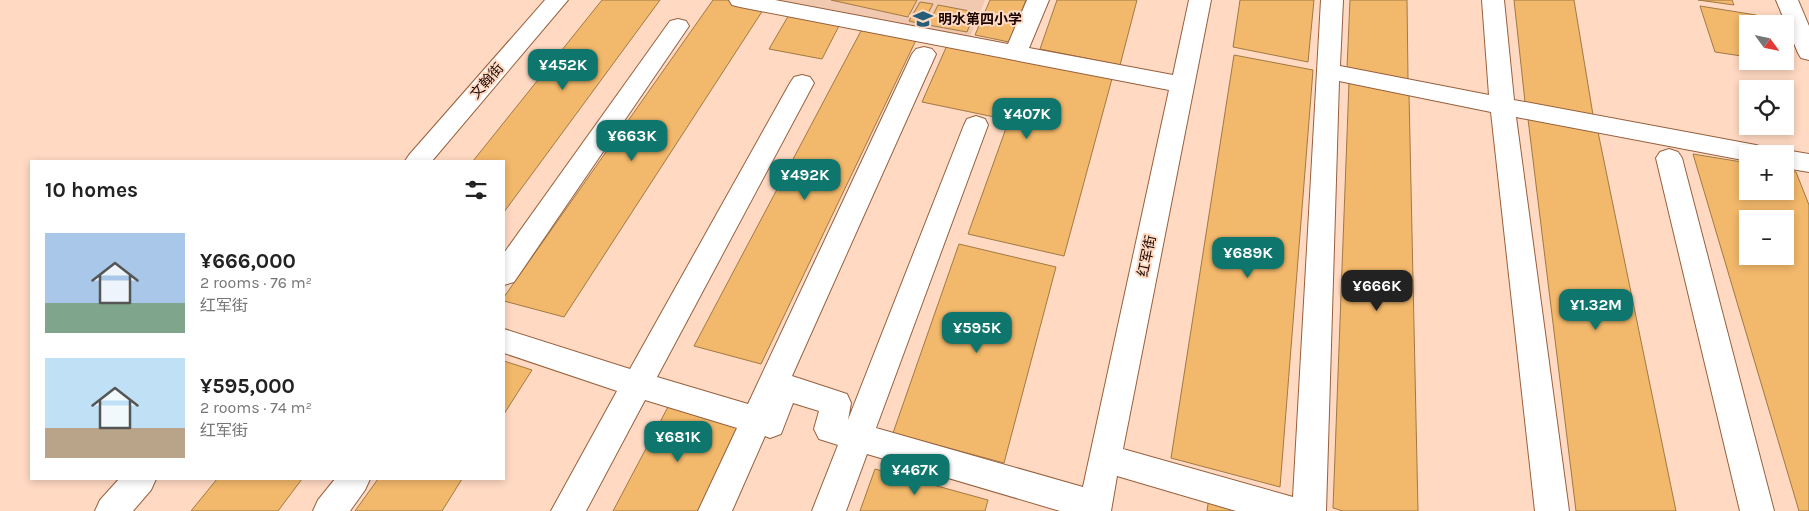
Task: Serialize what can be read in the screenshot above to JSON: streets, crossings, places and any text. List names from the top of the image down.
{
  "streets": {
    "street": ["文翰街", "红军街"]
  },
  "places": {
    "school or university": ["明水第四小学"]
  },
  "north": "bottom right",
  "page": {
    "map_buttons": ["+", "−"],
    "price": [
      "¥452K",
      "¥407K",
      "¥663K",
      "¥492K",
      "¥689K",
      "¥666K",
      "¥1.32M",
      "¥595K",
      "¥681K",
      "¥467K"
    ],
    "heading": "10 homes",
    "list": [
      {
        "name": "¥666,000",
        "note": "2 rooms · 76 m² · 红军街"
      },
      {
        "name": "¥595,000",
        "note": "2 rooms · 74 m² · 红军街"
      }
    ]
  }
}
